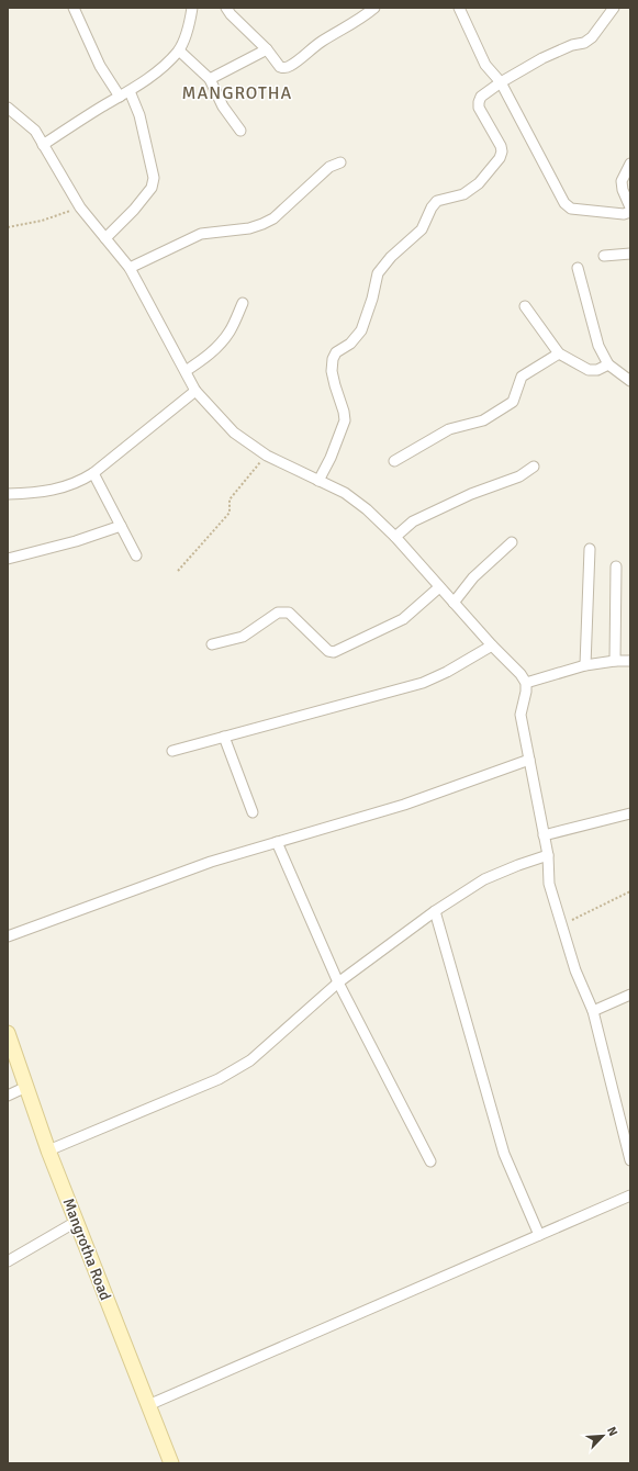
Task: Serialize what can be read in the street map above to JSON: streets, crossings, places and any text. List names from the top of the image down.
{
  "streets": {
    "main road": ["Mangrotha Road"]
  },
  "districts": ["MANGROTHA"],
  "north": "top right"
}
